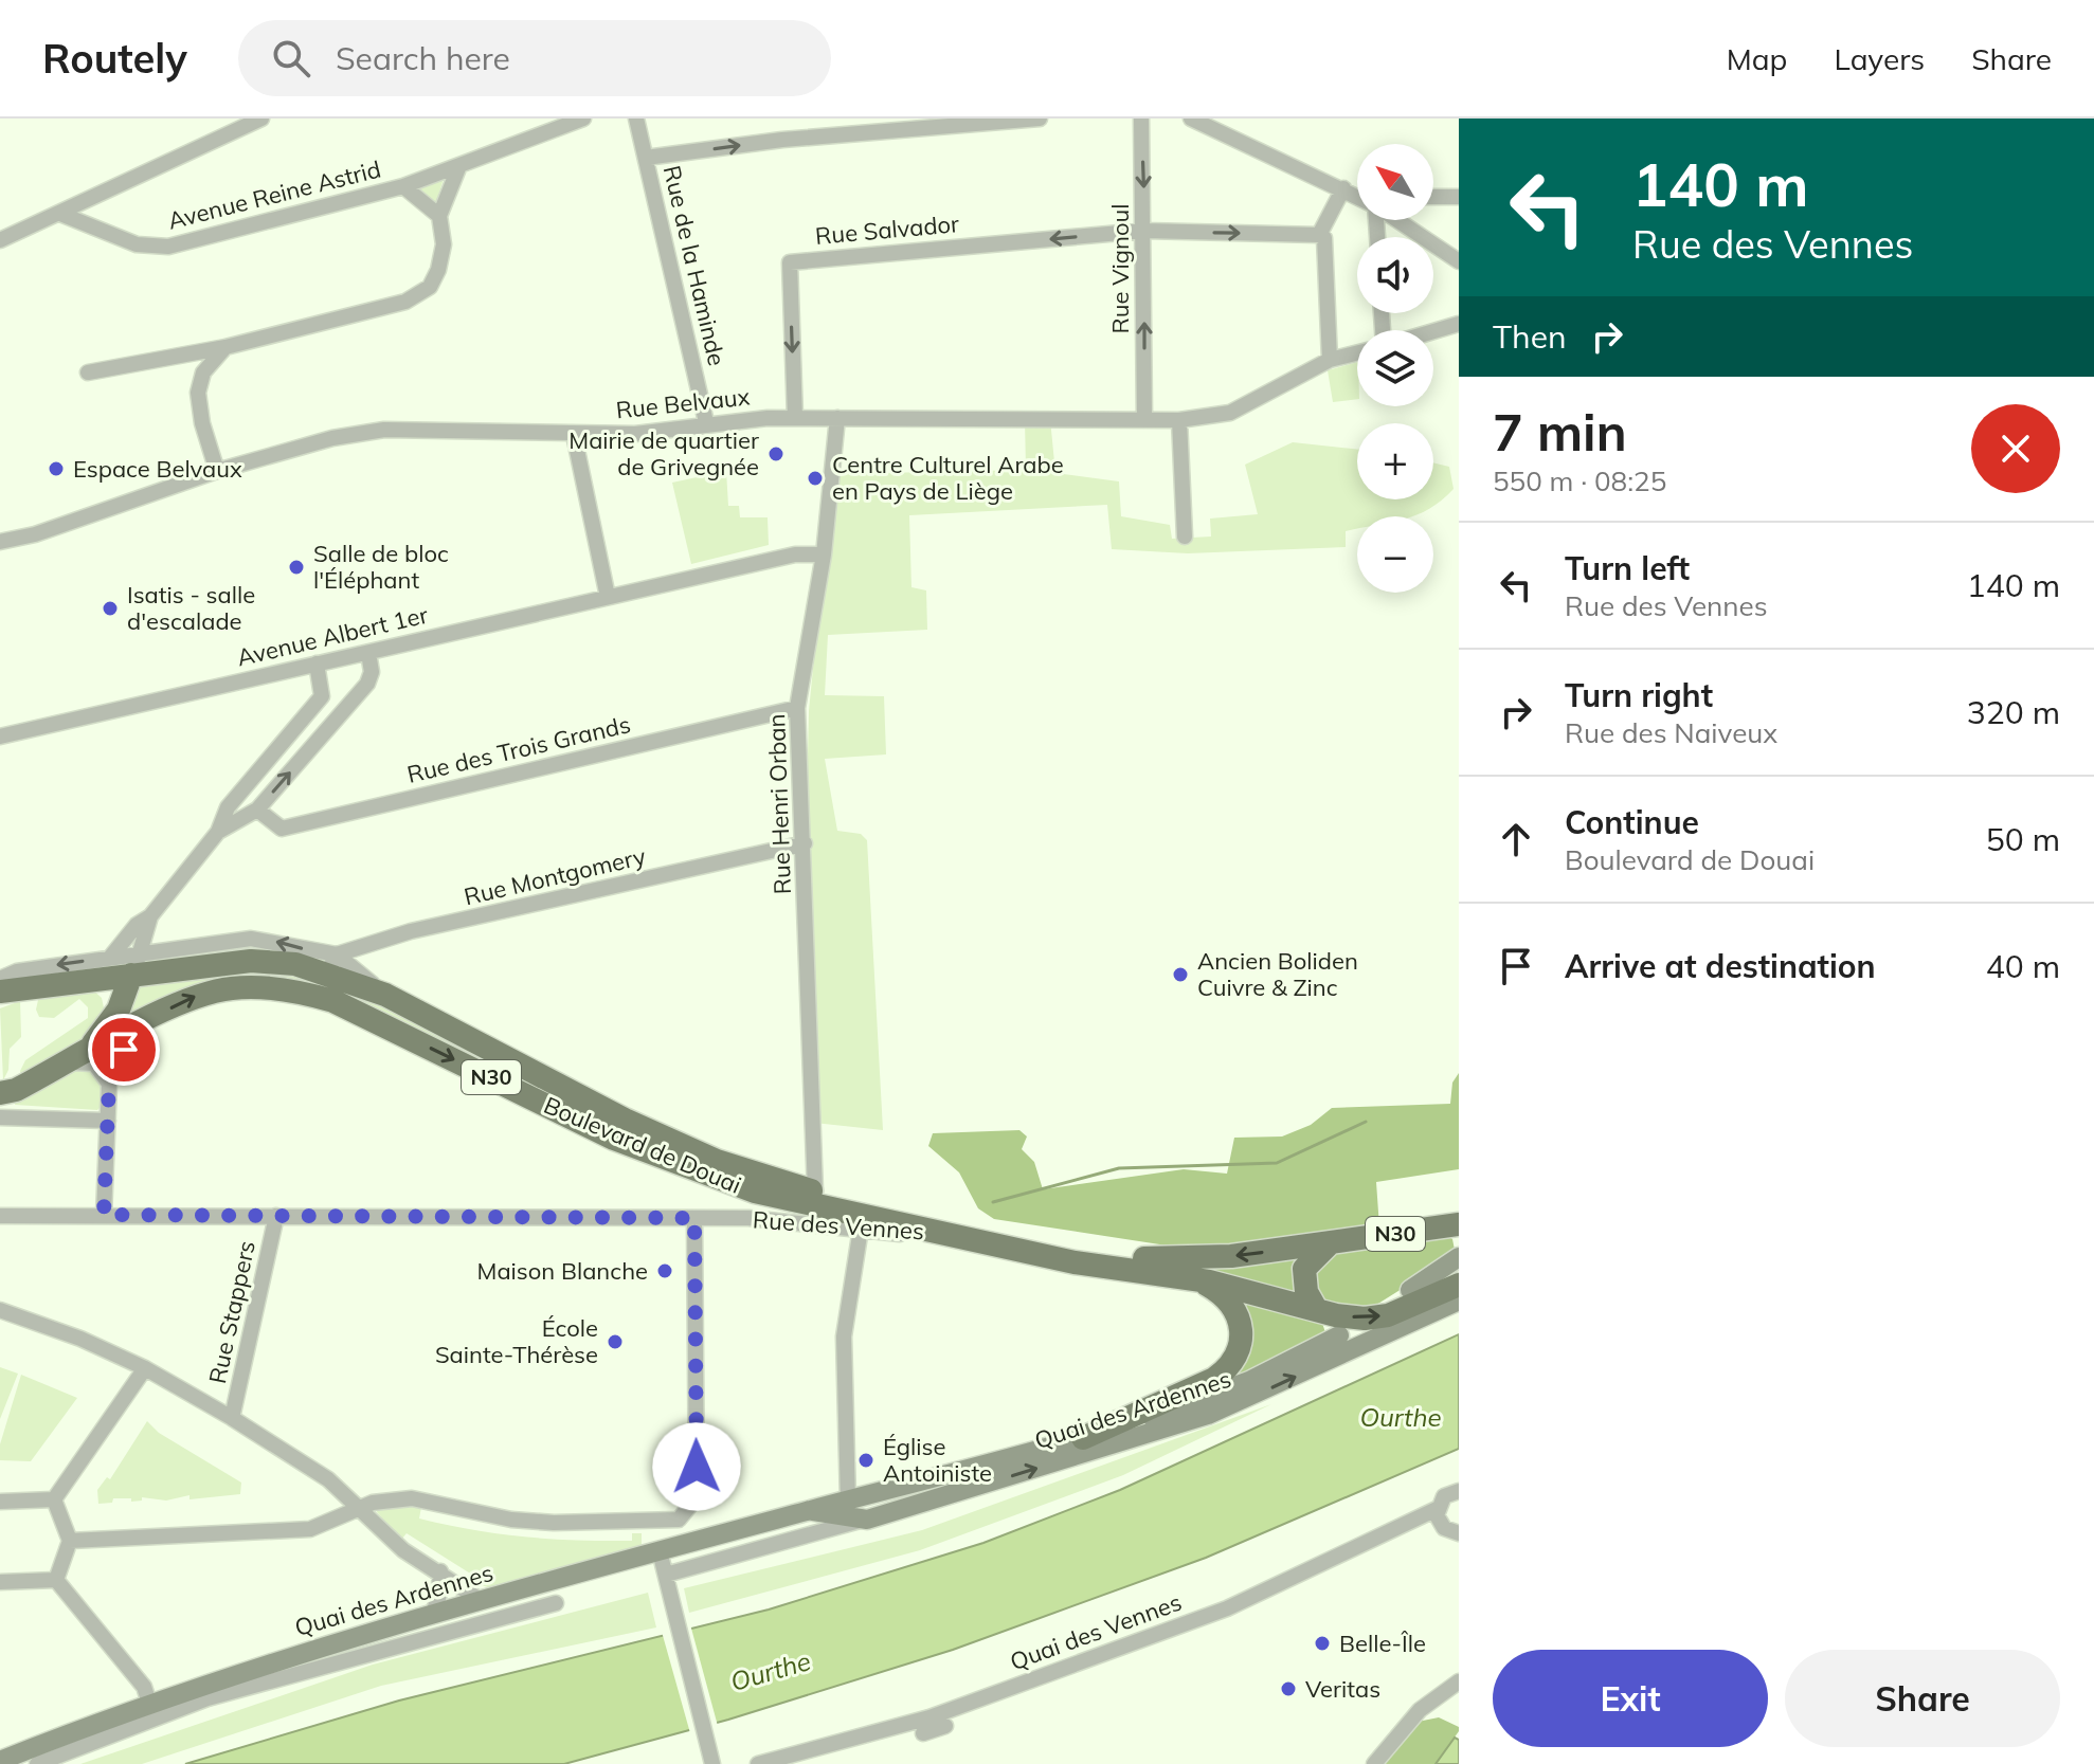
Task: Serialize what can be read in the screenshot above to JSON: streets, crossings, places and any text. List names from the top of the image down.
{
  "streets": {
    "main road": [
      "N30",
      "Boulevard de Douai",
      "Rue des Vennes",
      "Quai des Ardennes"
    ],
    "street": [
      "Avenue Reine Astrid",
      "Rue Salvador",
      "Rue de la Haminde",
      "Rue Vignoul",
      "Rue Belvaux",
      "Avenue Albert 1er",
      "Rue des Trois Grands",
      "Rue Henri Orban",
      "Rue Montgomery",
      "Rue Stappers",
      "Quai des Vennes"
    ]
  },
  "crossings": [
    ["Rue Salvador", "Rue Vignoul"],
    ["Rue Salvador", "Rue Belvaux"],
    ["Rue de la Haminde", "Rue Belvaux"],
    ["Rue Vignoul", "Rue Belvaux"],
    ["Rue Belvaux", "Rue Henri Orban"],
    ["Avenue Albert 1er", "Rue Henri Orban"],
    ["Rue des Trois Grands", "Rue Henri Orban"],
    ["Rue Henri Orban", "Rue Montgomery"],
    ["Rue Henri Orban", "Boulevard de Douai"],
    ["Rue Henri Orban", "Rue des Vennes"],
    ["Rue Montgomery", "Boulevard de Douai"],
    ["Boulevard de Douai", "Rue des Vennes"],
    ["Rue des Vennes", "Rue Stappers"]
  ],
  "water": ["Ourthe"],
  "places": [
    "Mairie de quartier de Grivegnée",
    "Espace Belvaux",
    "Centre Culturel Arabe en Pays de Liège",
    "Salle de bloc l'Éléphant",
    "Isatis - salle d'escalade",
    "Ancien Boliden Cuivre & Zinc",
    "Maison Blanche",
    "École Sainte-Thérèse",
    "Église Antoiniste",
    "Belle-Île",
    "Veritas"
  ],
  "north": "top left",
  "page": {
    "header": "Routely",
    "search": "Search here",
    "nav": ["Map", "Layers", "Share"],
    "turn": ["140 m", "Rue des Vennes"],
    "map_buttons": ["+", "−"],
    "then": "Then",
    "heading": ["7 min", "550 m · 08:25"],
    "list": [
      {
        "name": "Turn left",
        "note": "Rue des Vennes",
        "value": "140 m"
      },
      {
        "name": "Turn right",
        "note": "Rue des Naiveux",
        "value": "320 m"
      },
      {
        "name": "Continue",
        "note": "Boulevard de Douai",
        "value": "50 m"
      },
      {
        "name": "Arrive at destination",
        "value": "40 m"
      }
    ],
    "buttons": ["Exit", "Share"]
  }
}
